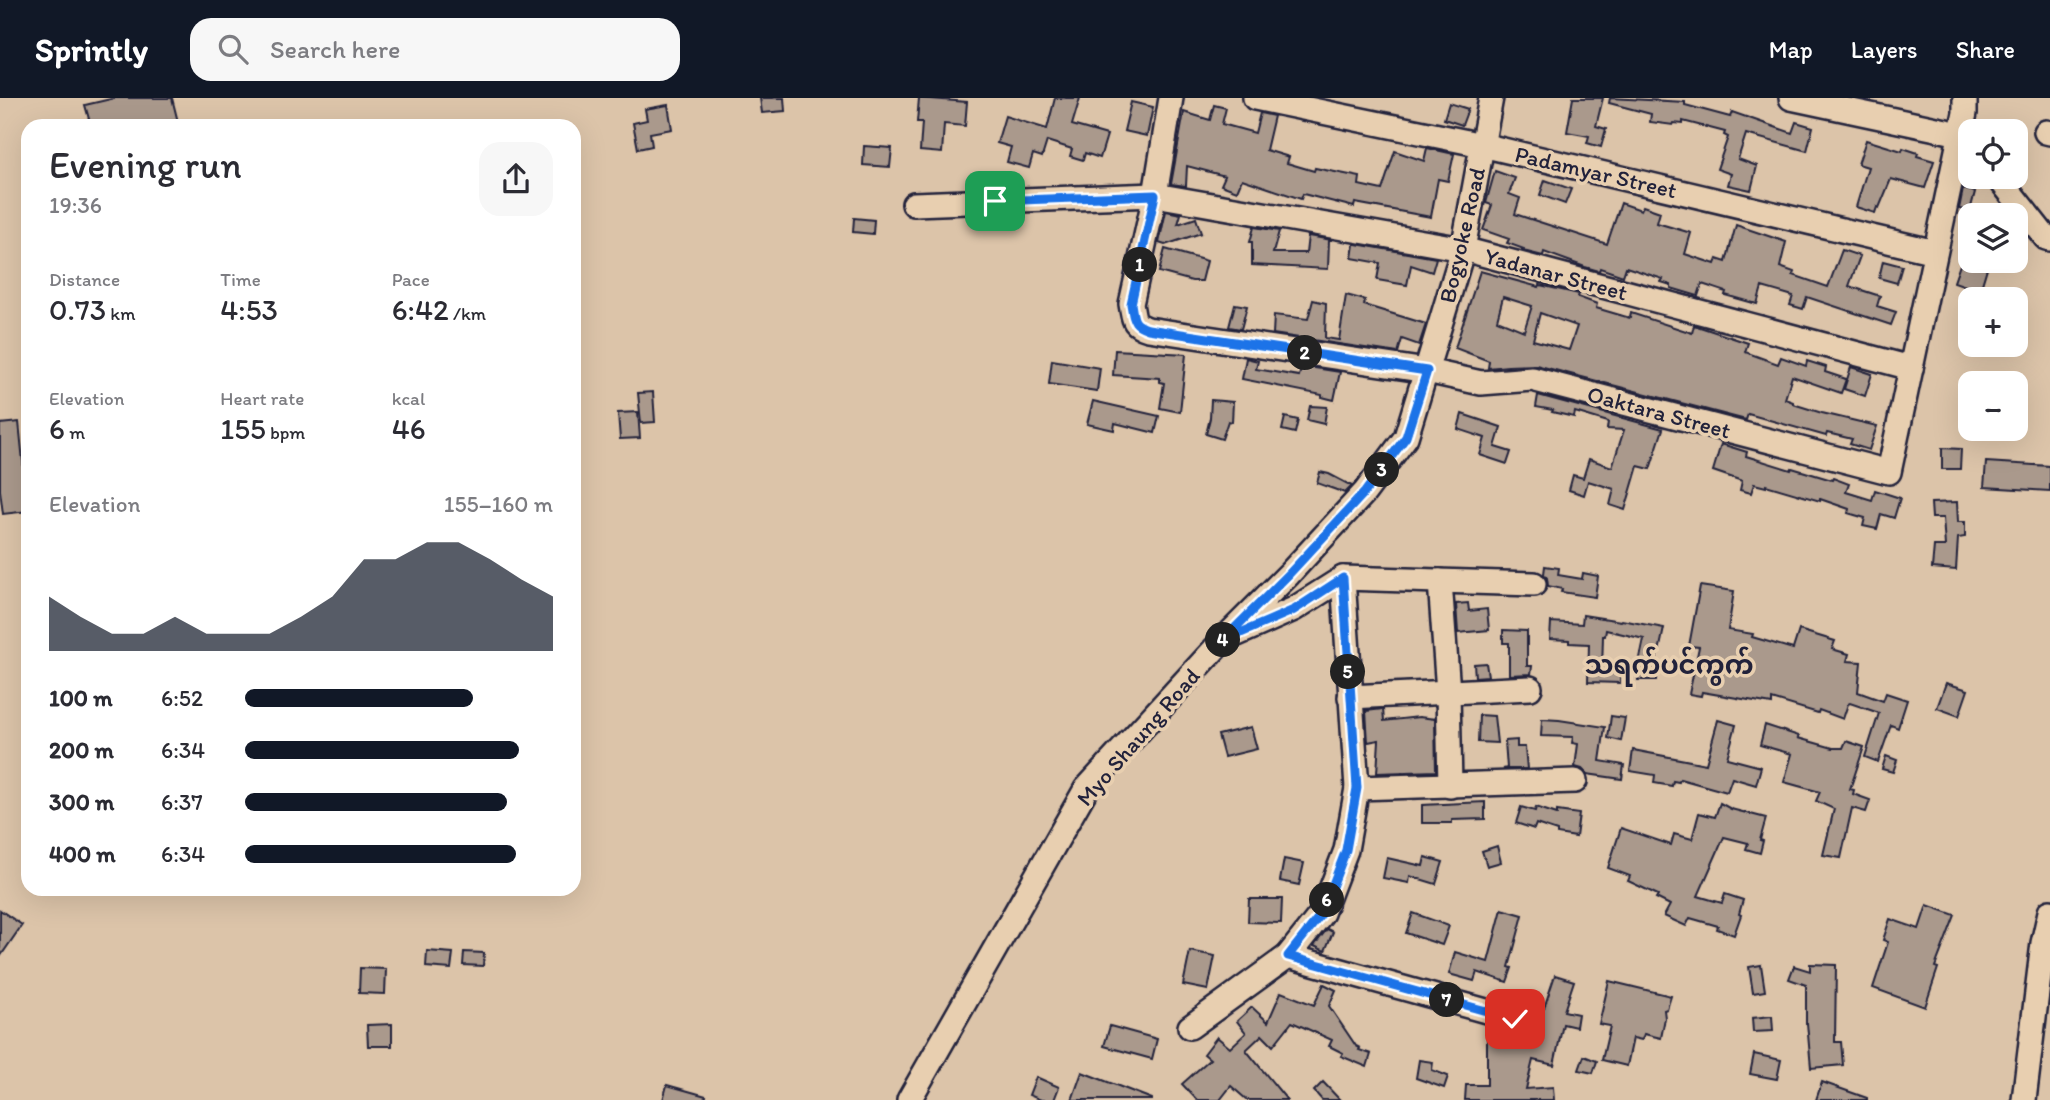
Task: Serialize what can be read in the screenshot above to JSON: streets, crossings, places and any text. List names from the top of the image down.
{
  "streets": {
    "street": [
      "Padamyar Street",
      "Bogyoke Road",
      "Yadanar Street",
      "Oaktara Street",
      "Myo Shaung Road"
    ]
  },
  "crossings": [
    ["Padamyar Street", "Bogyoke Road"],
    ["Bogyoke Road", "Yadanar Street"],
    ["Bogyoke Road", "Oaktara Street"],
    ["Bogyoke Road", "Myo Shaung Road"],
    ["Yadanar Street", "Oaktara Street"],
    ["Oaktara Street", "Myo Shaung Road"]
  ],
  "districts": ["သရက်ပင်ကွက်"],
  "page": {
    "header": "Sprintly",
    "search": "Search here",
    "nav": ["Map", "Layers", "Share"],
    "map_buttons": ["+", "−"],
    "heading": ["Evening run", "19:36"],
    "stats": [
      ["Distance", "0.73 km"],
      ["Time", "4:53"],
      ["Pace", "6:42 /km"],
      ["Elevation", "6 m"],
      ["Heart rate", "155 bpm"],
      ["kcal", "46"]
    ],
    "pins": [
      "1",
      "2",
      "3",
      "4",
      "5",
      "6",
      "7"
    ],
    "chart": ["Elevation", "155–160 m"],
    "list": [
      {
        "name": "100 m",
        "note": "6:52"
      },
      {
        "name": "200 m",
        "note": "6:34"
      },
      {
        "name": "300 m",
        "note": "6:37"
      },
      {
        "name": "400 m",
        "note": "6:34"
      }
    ]
  }
}
